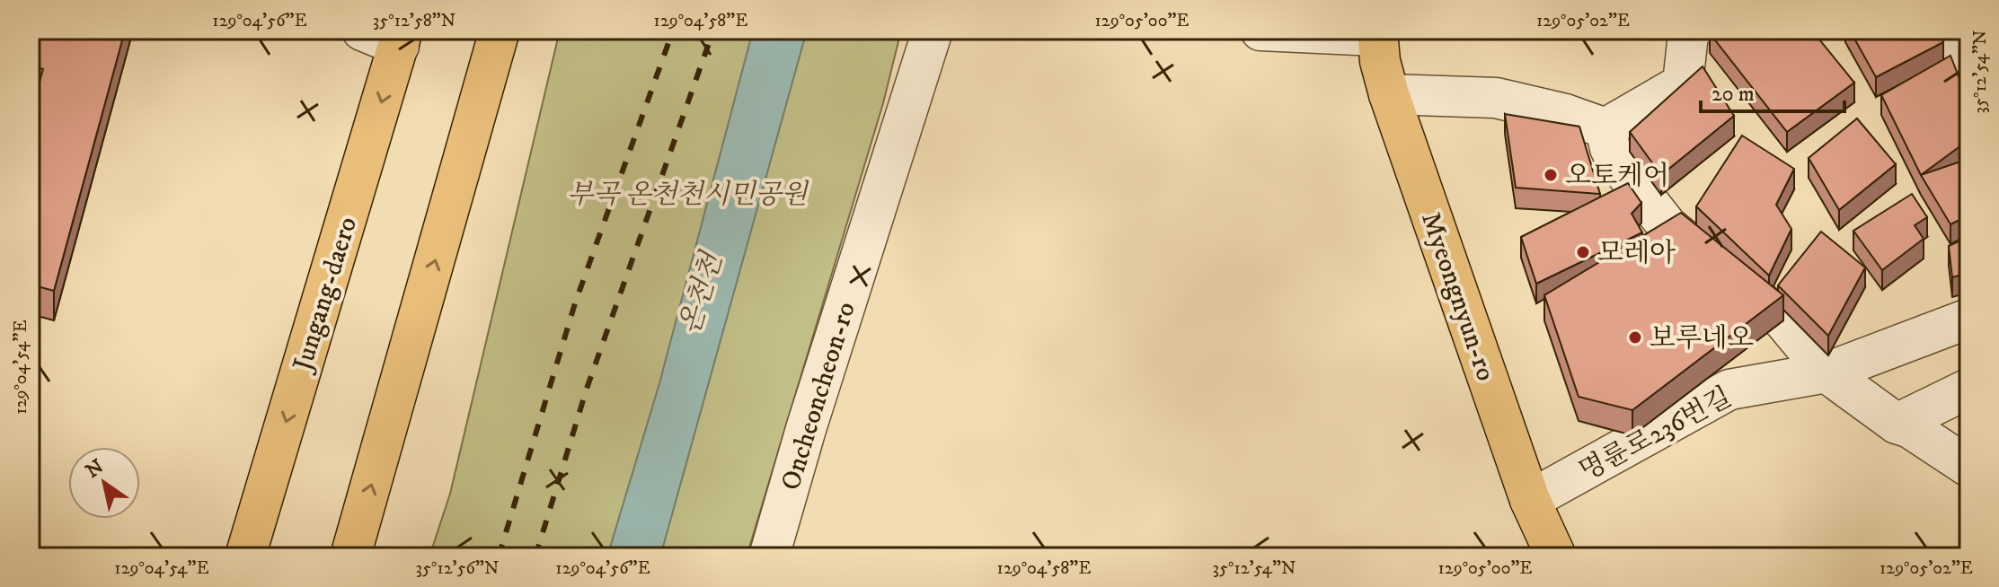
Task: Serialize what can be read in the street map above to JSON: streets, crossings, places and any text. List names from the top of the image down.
{
  "streets": {
    "main road": ["Jungang-daero", "Myeongnyun-ro"],
    "street": ["Oncheoncheon-ro", "명륜로236번길"]
  },
  "crossings": [
    ["Myeongnyun-ro", "명륜로236번길"]
  ],
  "water": ["온천천"],
  "parks": ["부곡 온천천시민공원"],
  "places": ["오토케어", "모레아", "보루네오"],
  "scale_bar": "20 m",
  "north": "top left",
  "coordinates": [
    "129°04'56\"E",
    "35°12'58\"N",
    "129°04'58\"E",
    "129°05'00\"E",
    "129°05'02\"E",
    "35°12'54\"N",
    "129°04'54\"E",
    "35°12'56\"N"
  ]
}
